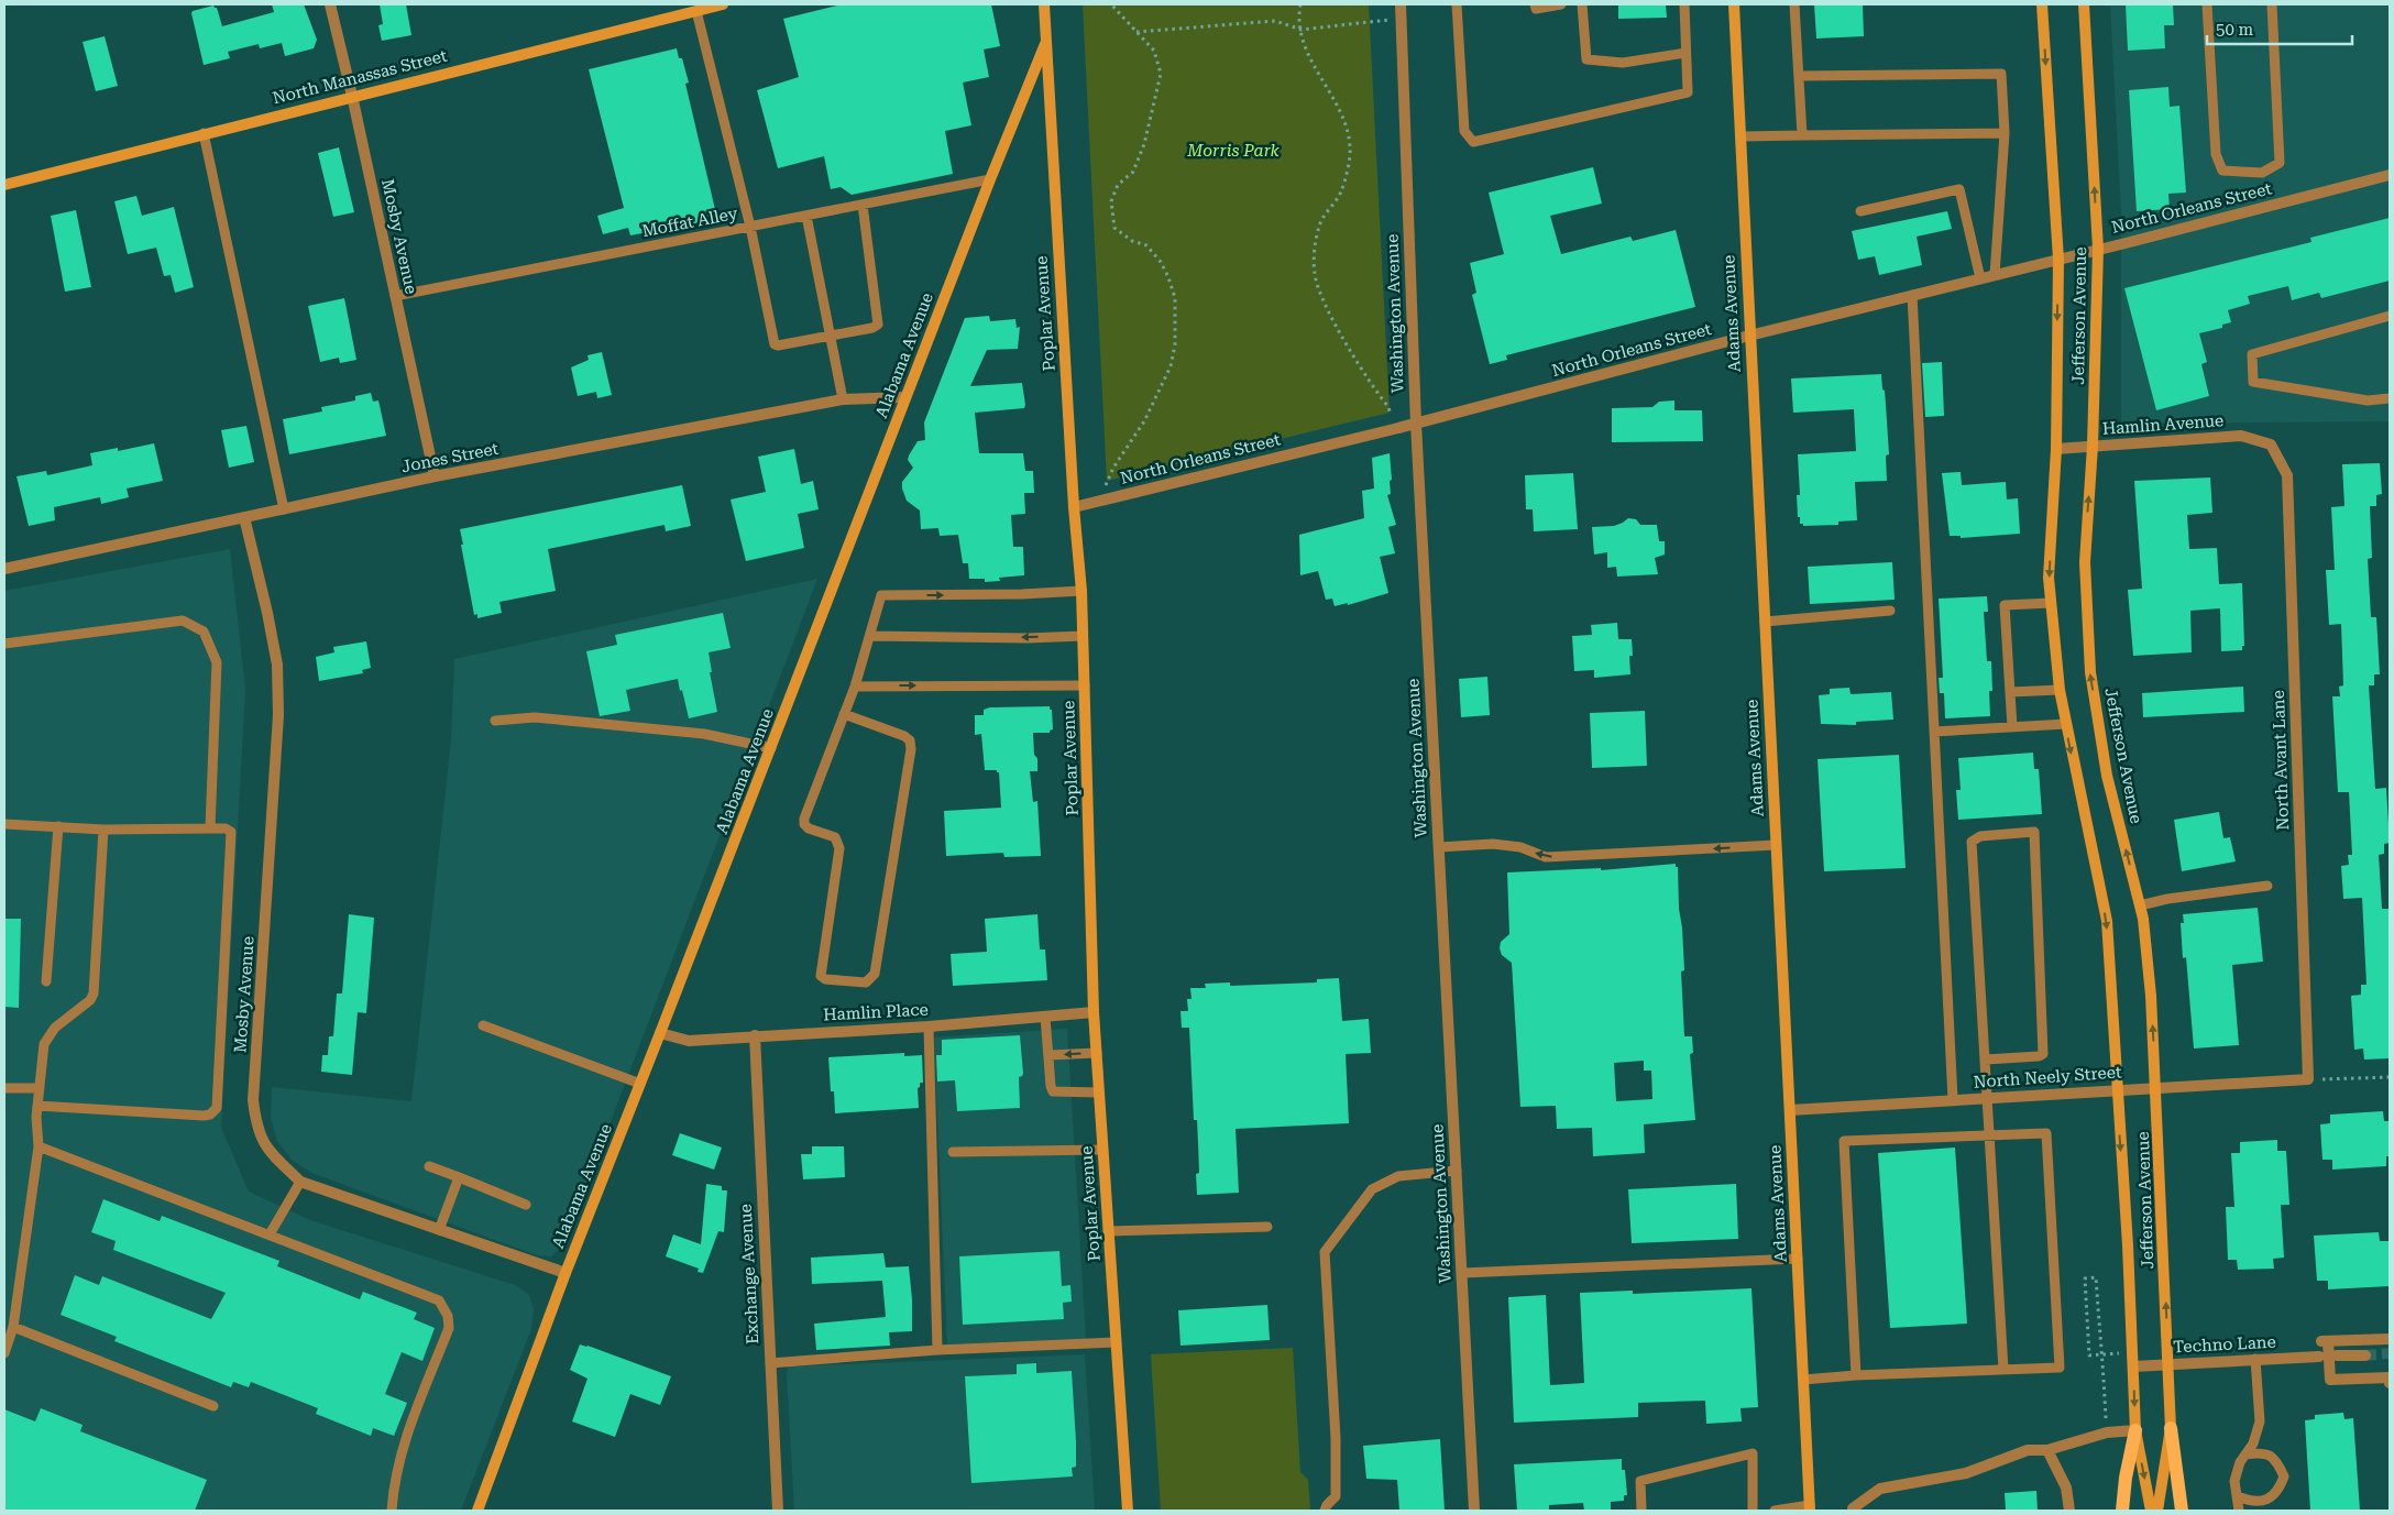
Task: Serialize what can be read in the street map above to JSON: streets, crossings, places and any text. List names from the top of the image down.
{
  "streets": {
    "main road": [
      "North Manassas Street",
      "Poplar Avenue",
      "Adams Avenue",
      "Jefferson Avenue",
      "Alabama Avenue"
    ],
    "street": [
      "North Orleans Street",
      "Mosby Avenue",
      "Washington Avenue",
      "Hamlin Avenue",
      "Jones Street",
      "North Avant Lane",
      "Hamlin Place",
      "North Neely Street",
      "Exchange Avenue",
      "Techno Lane"
    ],
    "lane": ["Moffat Alley"]
  },
  "crossings": [
    ["North Manassas Street", "Mosby Avenue"],
    ["North Orleans Street", "Poplar Avenue"],
    ["North Orleans Street", "Washington Avenue"],
    ["North Orleans Street", "Adams Avenue"],
    ["North Orleans Street", "Jefferson Avenue"],
    ["Moffat Alley", "Mosby Avenue"],
    ["Moffat Alley", "Alabama Avenue"],
    ["Mosby Avenue", "Alabama Avenue"],
    ["Mosby Avenue", "Jones Street"],
    ["Poplar Avenue", "Alabama Avenue"],
    ["Poplar Avenue", "Hamlin Place"],
    ["Adams Avenue", "North Neely Street"],
    ["Jefferson Avenue", "Hamlin Avenue"],
    ["Jefferson Avenue", "North Neely Street"],
    ["Jefferson Avenue", "Techno Lane"],
    ["Alabama Avenue", "Jones Street"],
    ["Alabama Avenue", "Hamlin Place"],
    ["Hamlin Avenue", "North Avant Lane"],
    ["North Avant Lane", "North Neely Street"],
    ["Hamlin Place", "Exchange Avenue"]
  ],
  "parks": ["Morris Park"],
  "scale_bar": "50 m"
}
